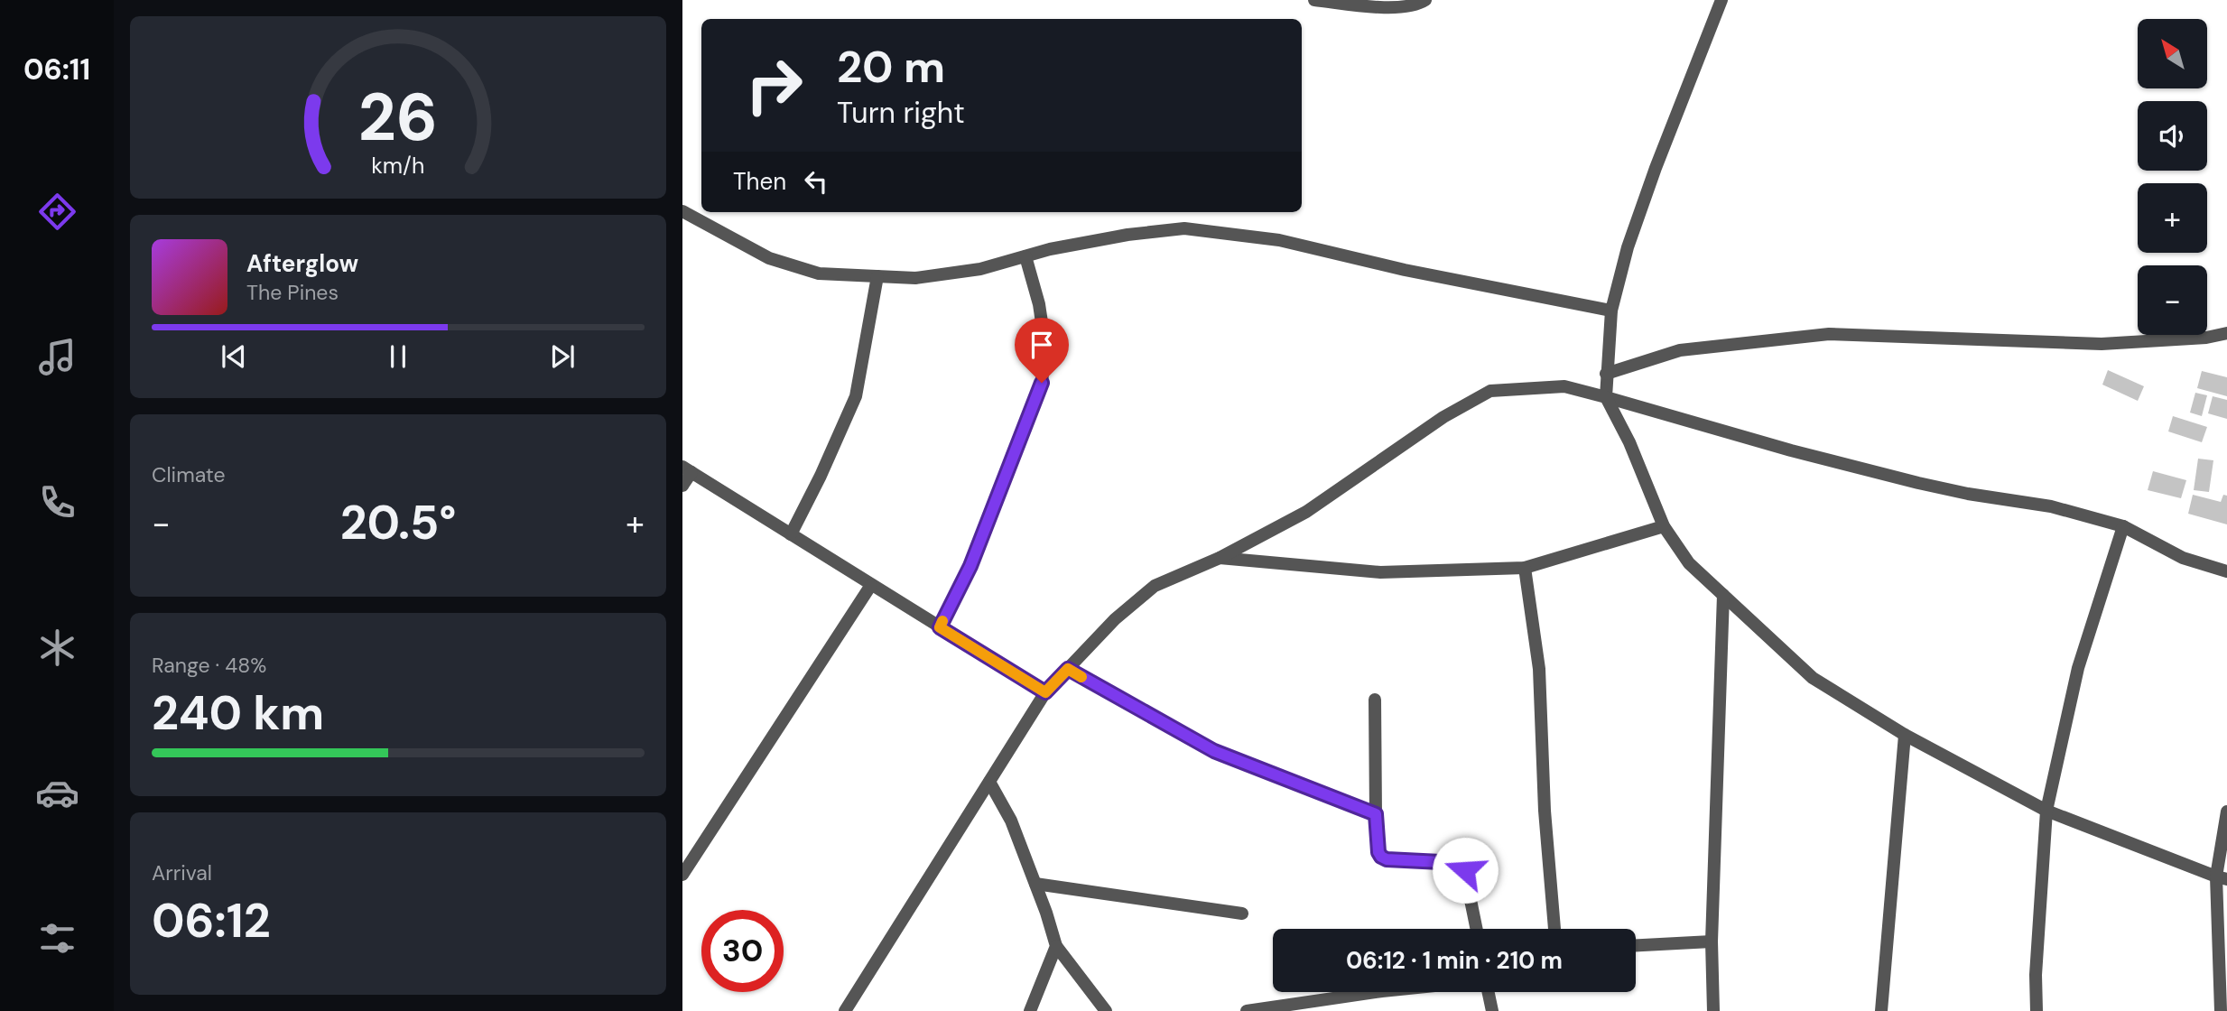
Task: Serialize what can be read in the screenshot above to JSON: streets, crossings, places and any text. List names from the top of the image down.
{
  "north": "top left",
  "page": {
    "tabs": "06:11",
    "map_buttons": ["+", "−"],
    "turn": ["20 m", "Turn right"],
    "then": "Then",
    "song": ["Afterglow", "The Pines"],
    "tile": [
      "Climate",
      ["Range · 48%", "240 km"],
      ["Arrival", "06:12"]
    ],
    "heat": ["−", "20.5°", "+"],
    "limit": "30",
    "trip": "06:12 · 1 min · 210 m",
    "gauge": ["26", "km/h"]
  }
}
